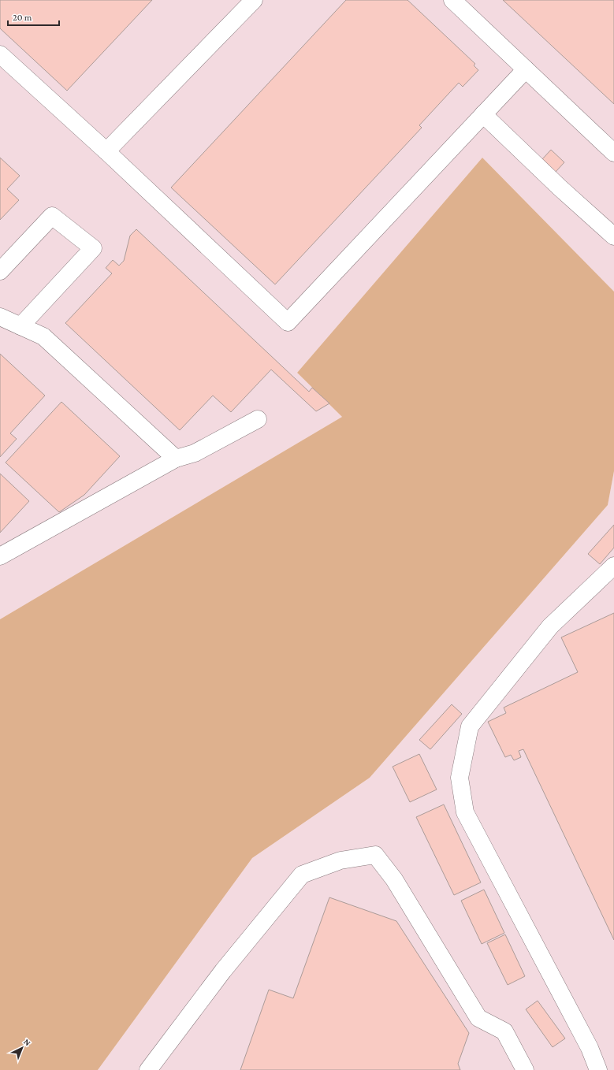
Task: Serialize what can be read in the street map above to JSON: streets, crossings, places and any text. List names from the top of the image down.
{
  "scale_bar": "20 m",
  "north": "top right"
}
